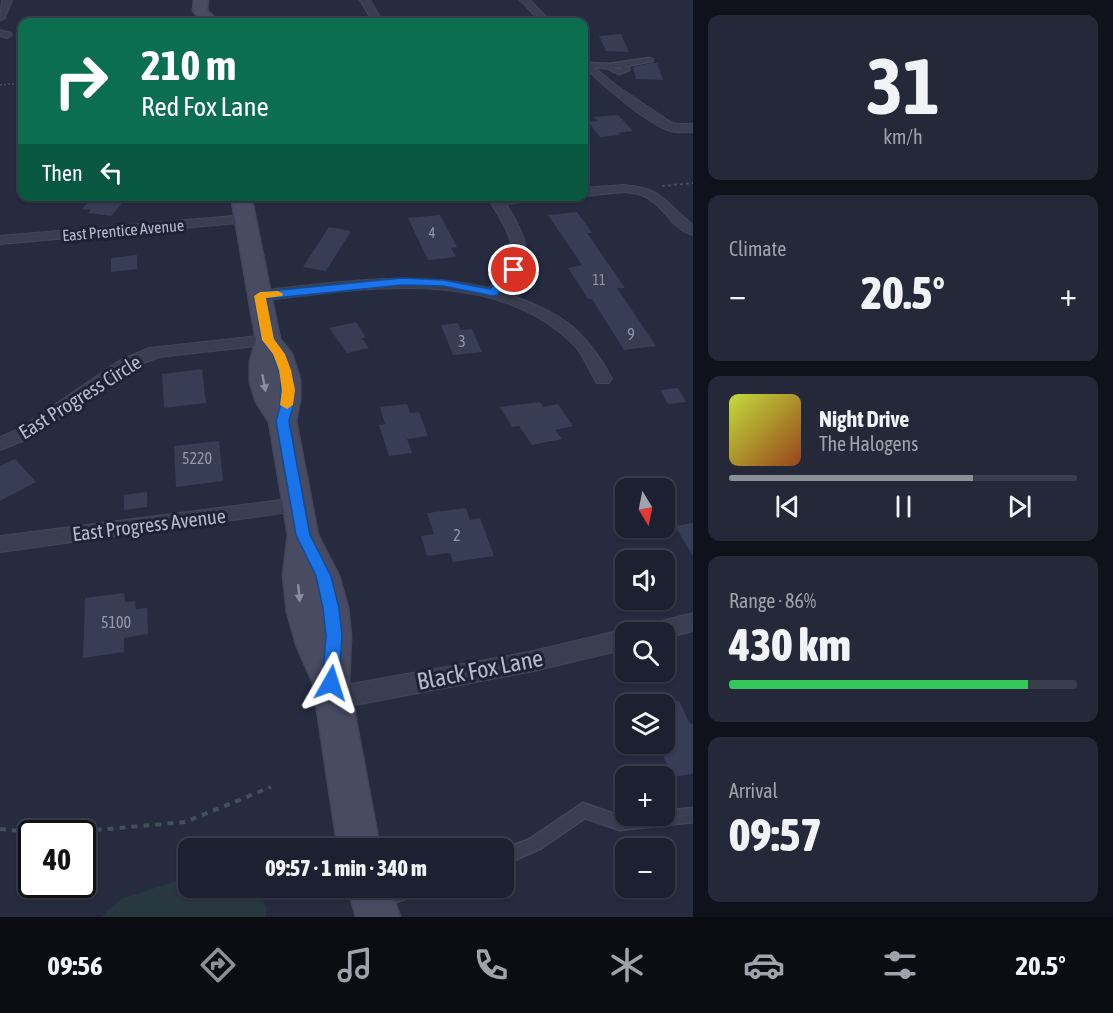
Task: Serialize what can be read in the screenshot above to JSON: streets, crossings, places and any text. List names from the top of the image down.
{
  "streets": {
    "street": [
      "East Prentice Avenue",
      "East Progress Circle",
      "East Progress Avenue",
      "Black Fox Lane"
    ]
  },
  "house_numbers": [
    "4",
    "11",
    "9",
    "3",
    "5220",
    "2",
    "5100"
  ],
  "north": "bottom",
  "page": {
    "tile": [
      ["31", "km/h"],
      "Climate",
      ["Range · 86%", "430 km"],
      ["Arrival", "09:57"]
    ],
    "turn": ["210 m", "Red Fox Lane"],
    "then": "Then",
    "heat": ["−", "20.5°", "+"],
    "song": ["Night Drive", "The Halogens"],
    "map_buttons": ["+", "−"],
    "limit": "40",
    "trip": "09:57 · 1 min · 340 m",
    "tabs": ["09:56", "20.5°"]
  }
}
